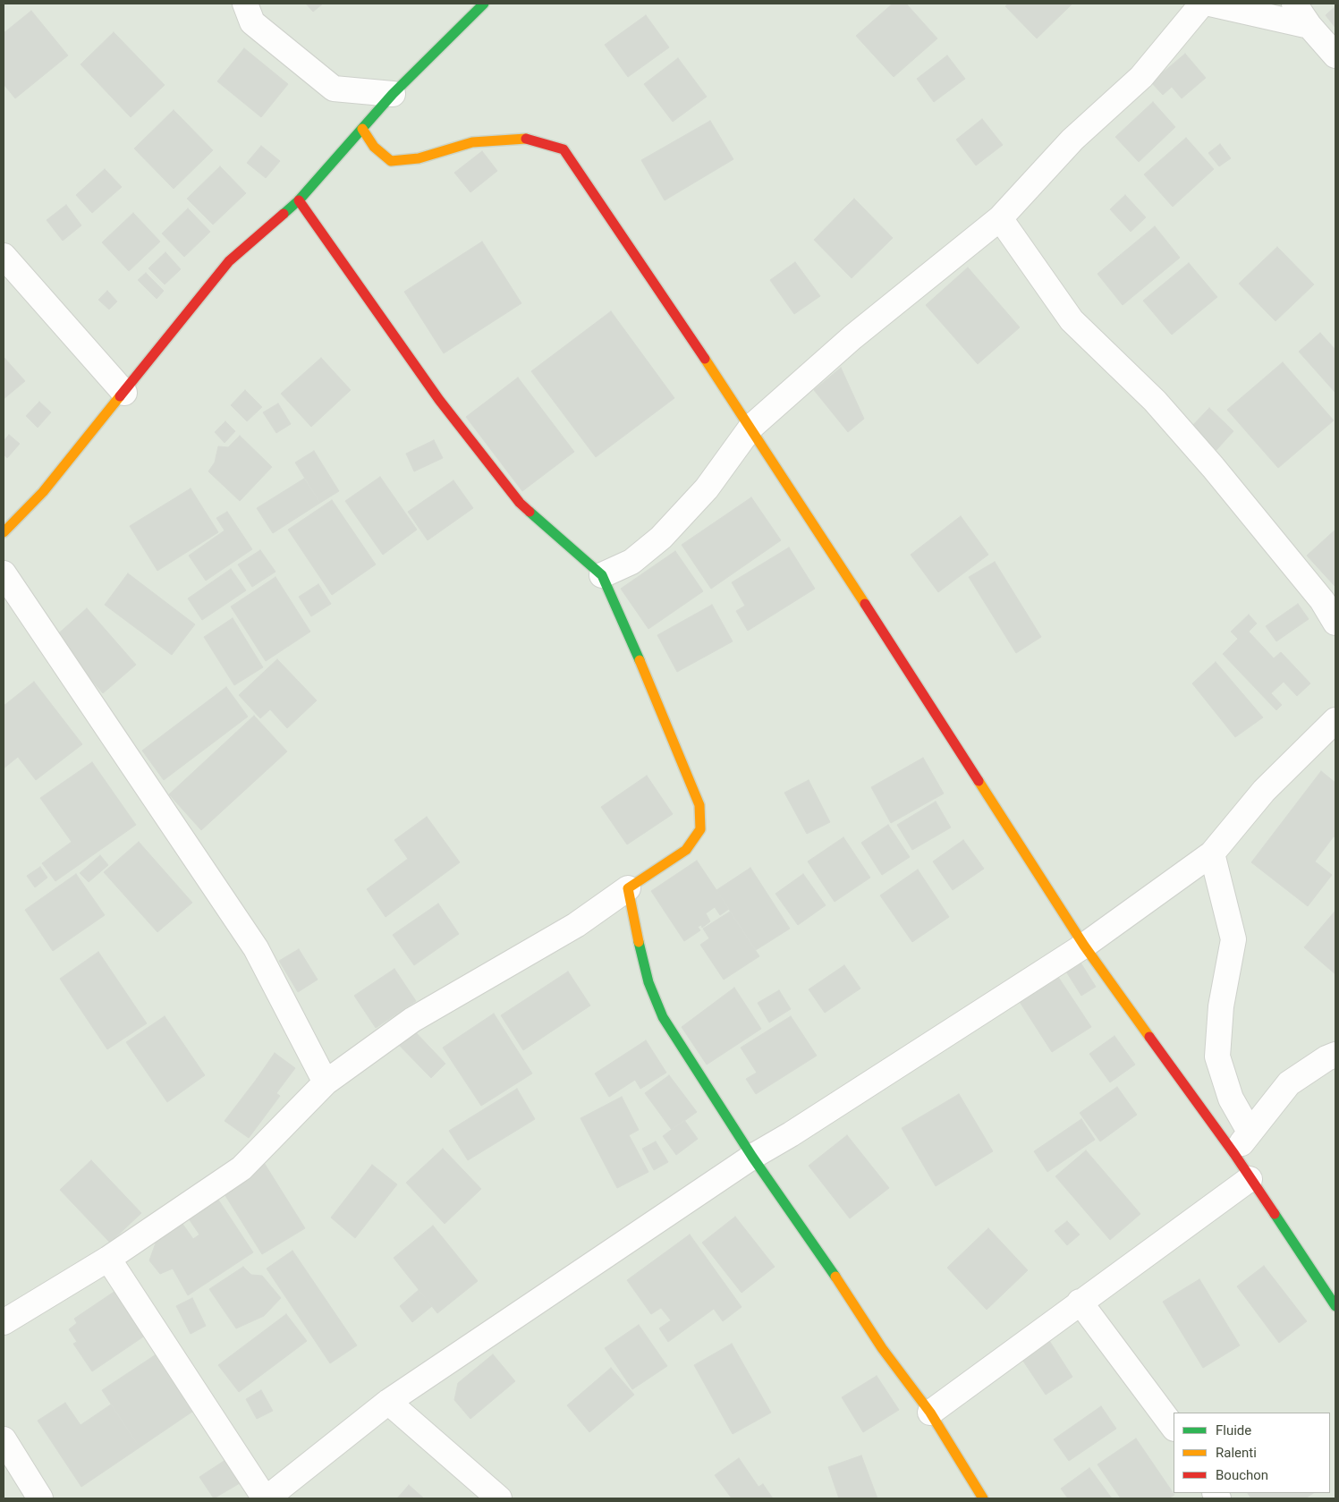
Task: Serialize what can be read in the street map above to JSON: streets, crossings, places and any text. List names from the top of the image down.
{
  "legend": ["Fluide", "Ralenti", "Bouchon"]
}
